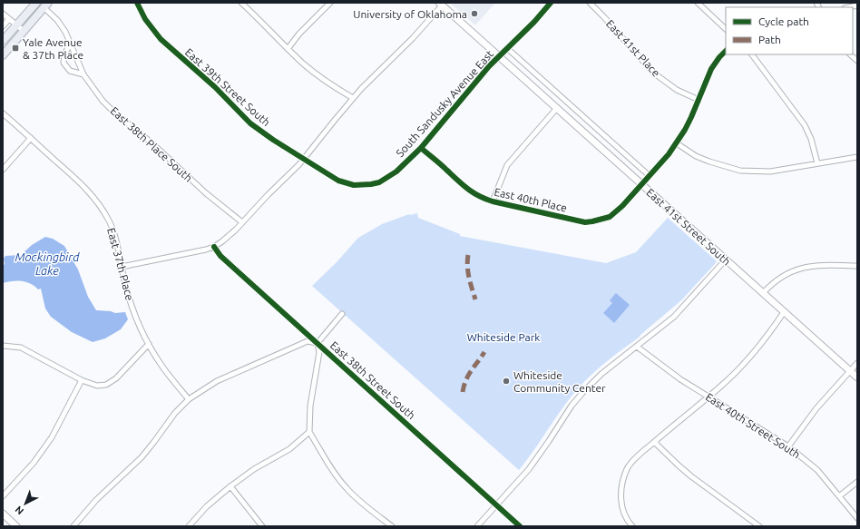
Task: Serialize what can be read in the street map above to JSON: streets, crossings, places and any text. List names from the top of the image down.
{
  "streets": {
    "main road": ["East 41st Street South"],
    "street": [
      "East 41st Place",
      "East 39th Street South",
      "South Sandusky Avenue East",
      "East 38th Place South",
      "East 40th Place",
      "East 37th Place",
      "East 38th Street South",
      "East 40th Street South"
    ]
  },
  "crossings": [
    ["East 41st Place", "East 40th Place"],
    ["East 39th Street South", "South Sandusky Avenue East"],
    ["South Sandusky Avenue East", "East 40th Place"],
    ["South Sandusky Avenue East", "East 41st Street South"],
    ["East 40th Place", "East 41st Street South"]
  ],
  "water": ["Mockingbird Lake"],
  "parks": ["Whiteside Park"],
  "places": {
    "other": ["University of Oklahoma", "Whiteside Community Center"],
    "transit": ["Yale Avenue & 37th Place"]
  },
  "legend": ["Cycle path", "Path"],
  "north": "bottom left"
}
